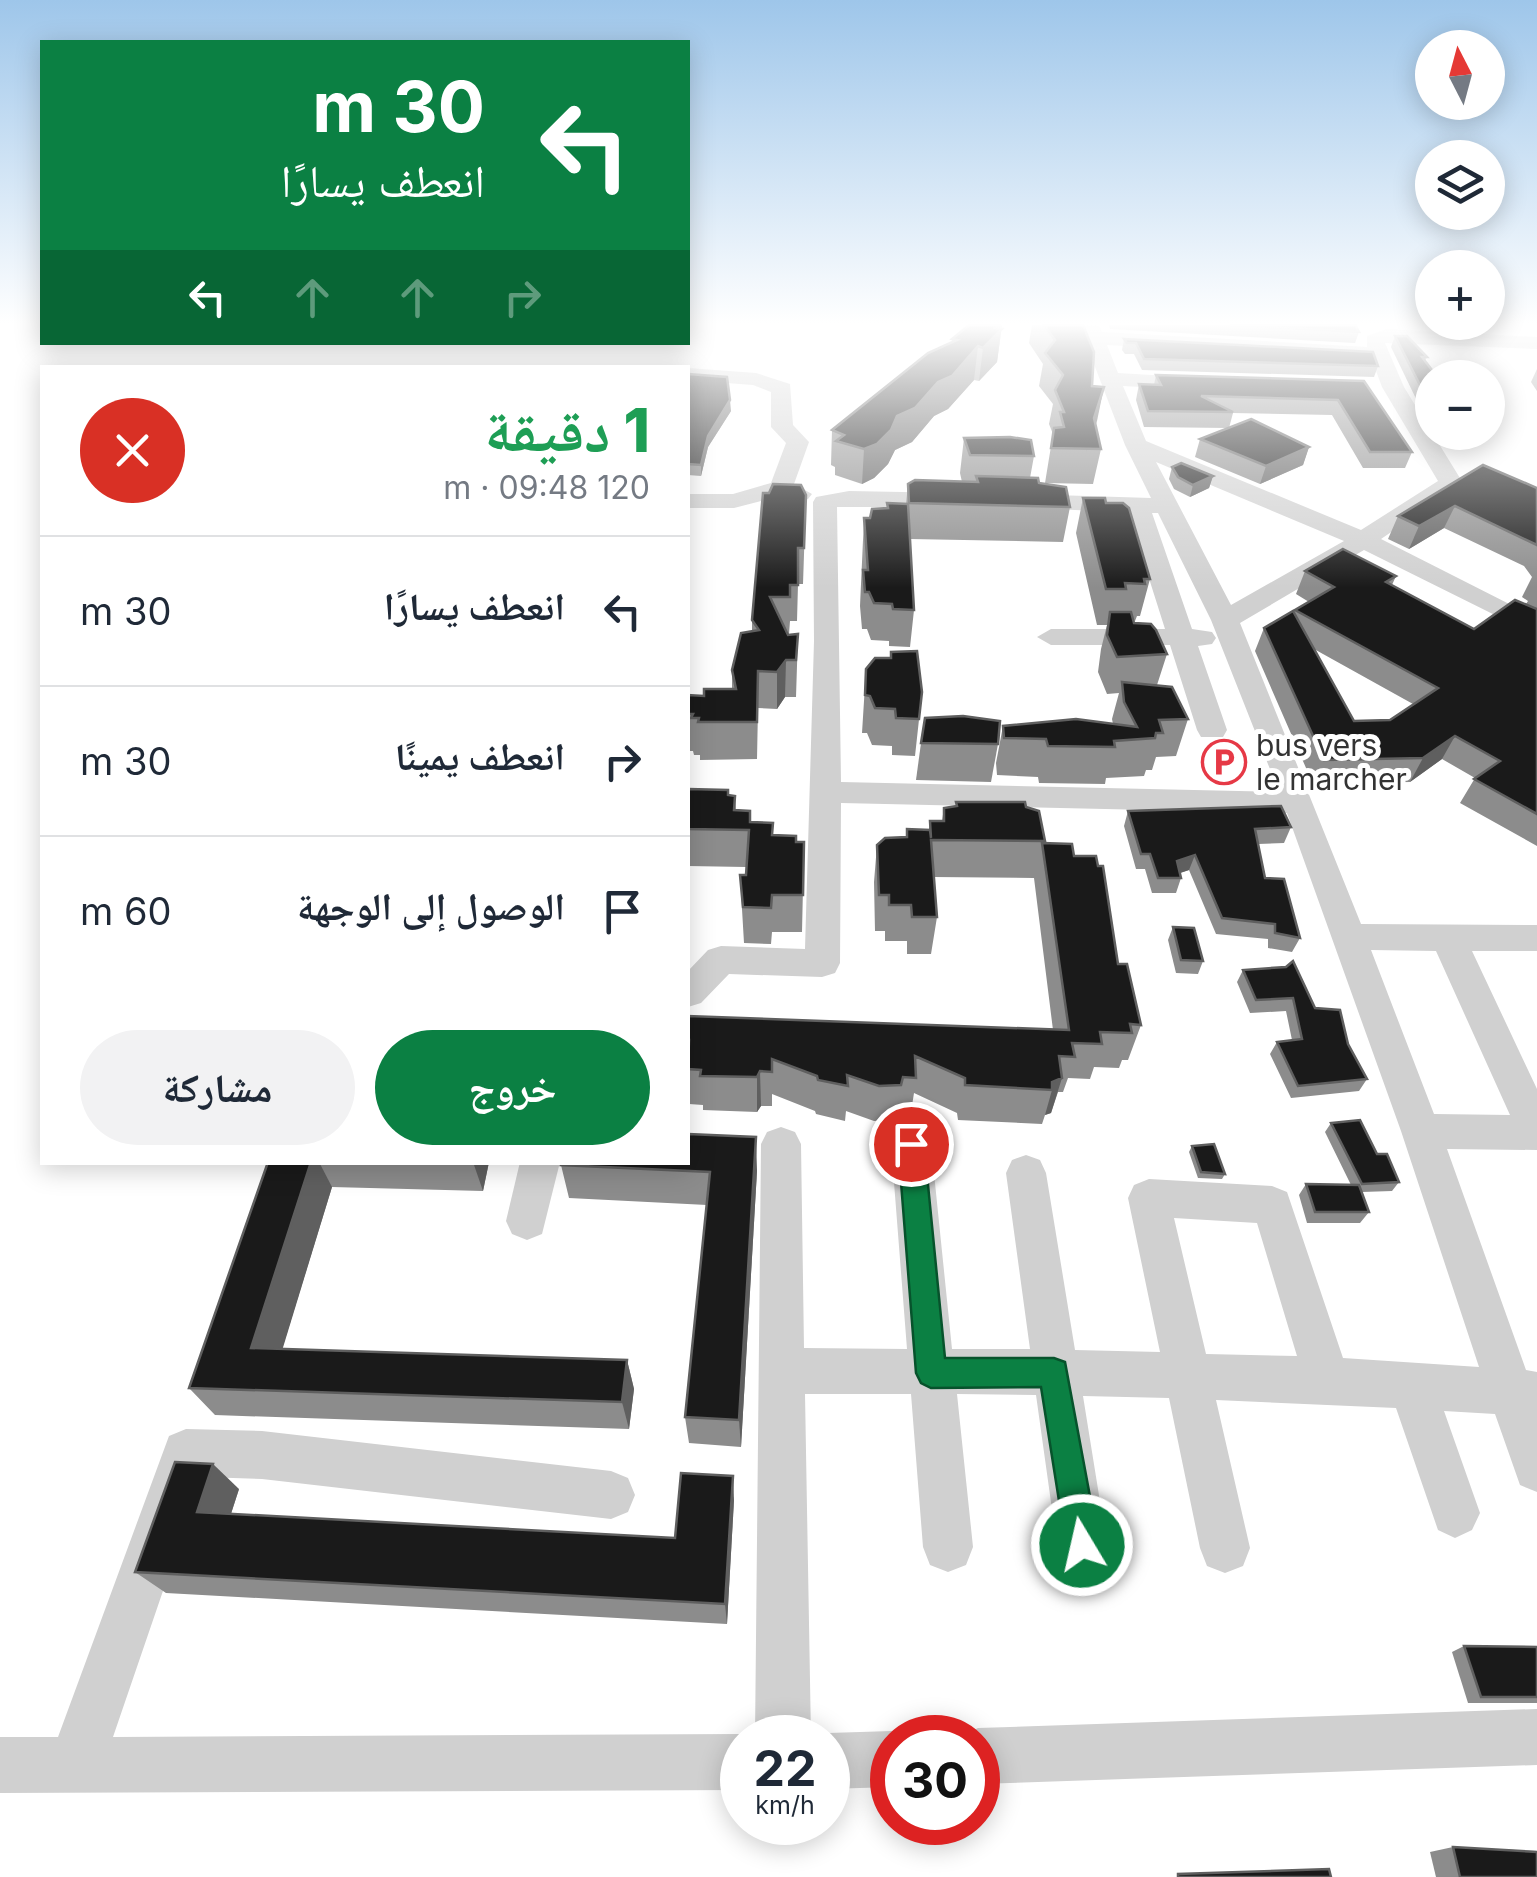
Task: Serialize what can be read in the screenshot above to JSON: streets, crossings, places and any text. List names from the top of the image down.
{
  "places": {
    "parking": ["bus vers le marcher"]
  },
  "north": "top",
  "page": {
    "map_buttons": ["+", "−"],
    "turn": ["30 m", "انعطف يسارًا"],
    "heading": ["1 دقيقة", "120 m · 09:48"],
    "list": [
      {
        "name": "انعطف يسارًا",
        "value": "30 m"
      },
      {
        "name": "انعطف يمينًا",
        "value": "30 m"
      },
      {
        "name": "الوصول إلى الوجهة",
        "value": "60 m"
      }
    ],
    "buttons": ["خروج", "مشاركة"],
    "speed": "22 km/h",
    "limit": "30"
  }
}
